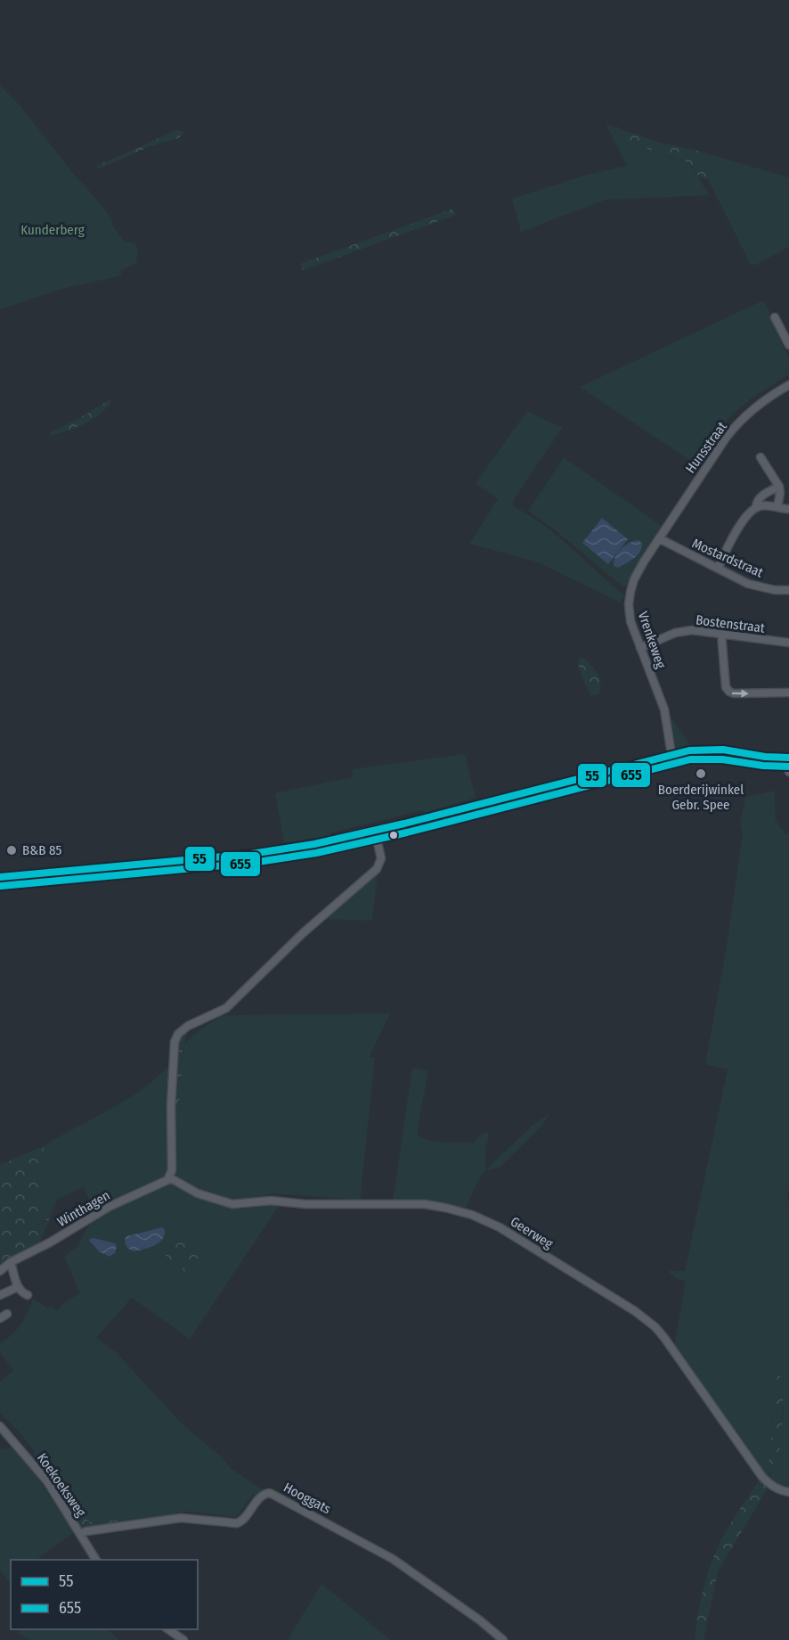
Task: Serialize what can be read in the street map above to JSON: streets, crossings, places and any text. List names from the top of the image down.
{
  "streets": {
    "street": [
      "Hunsstraat",
      "Mostardstraat",
      "Bostenstraat",
      "Vrenkeweg",
      "Winthagen",
      "Geerweg",
      "Koekoeksweg",
      "Hooggats"
    ]
  },
  "crossings": [
    ["Hunsstraat", "Mostardstraat"],
    ["Hunsstraat", "Vrenkeweg"],
    ["Mostardstraat", "Vrenkeweg"],
    ["Bostenstraat", "Vrenkeweg"],
    ["Winthagen", "Geerweg"],
    ["Koekoeksweg", "Hooggats"]
  ],
  "parks": ["Kunderberg"],
  "places": ["Boerderijwinkel Gebr. Spee", "B&B 85"],
  "lines": ["transit line 55", "transit line 655"],
  "legend": ["55", "655"]
}
